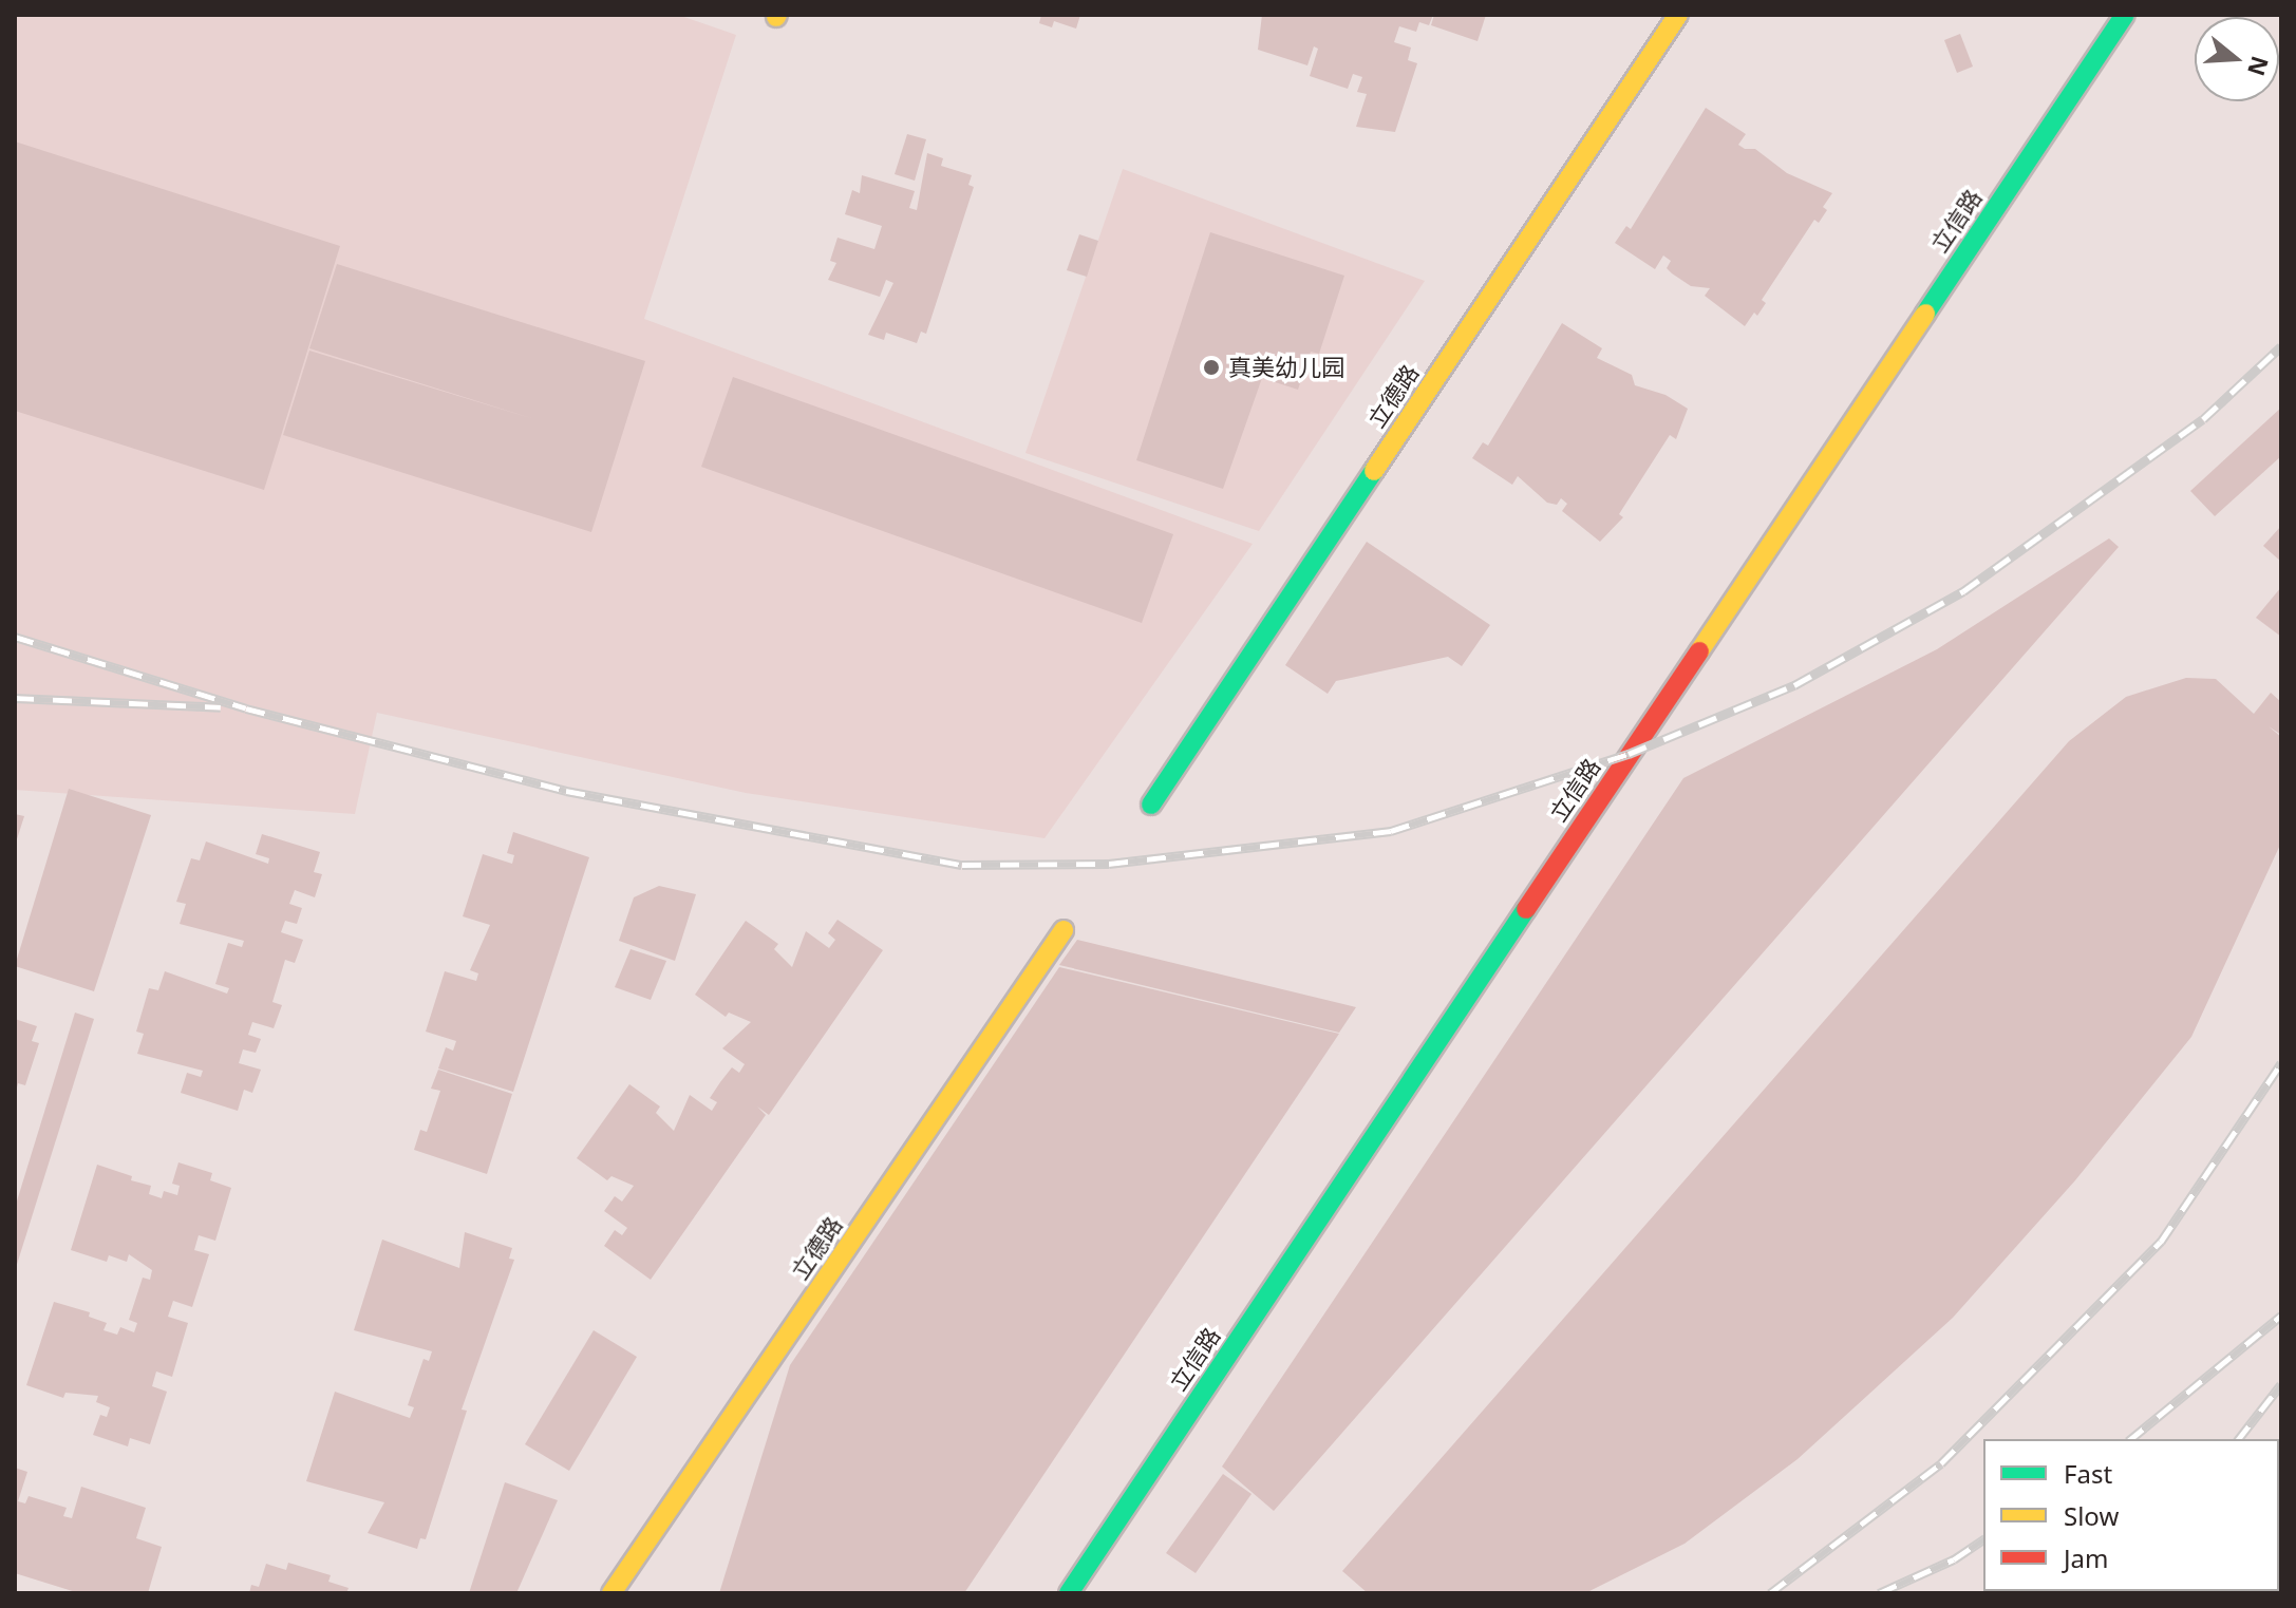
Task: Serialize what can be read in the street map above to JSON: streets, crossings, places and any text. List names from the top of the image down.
{
  "streets": {
    "street": ["立信路", "立德路"]
  },
  "places": ["真美幼儿园"],
  "legend": ["Fast", "Slow", "Jam"],
  "north": "right"
}
